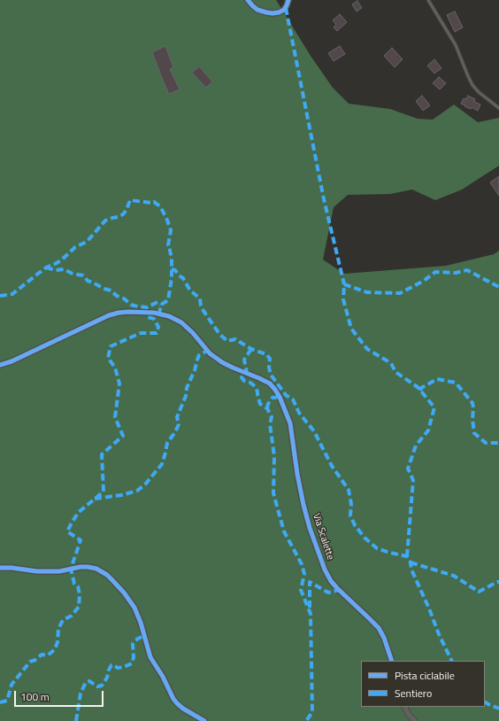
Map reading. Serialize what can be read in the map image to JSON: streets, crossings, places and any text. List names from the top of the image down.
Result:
{
  "streets": {
    "street": ["Via Scalette"]
  },
  "legend": ["Pista ciclabile", "Sentiero"],
  "scale_bar": "100 m"
}
